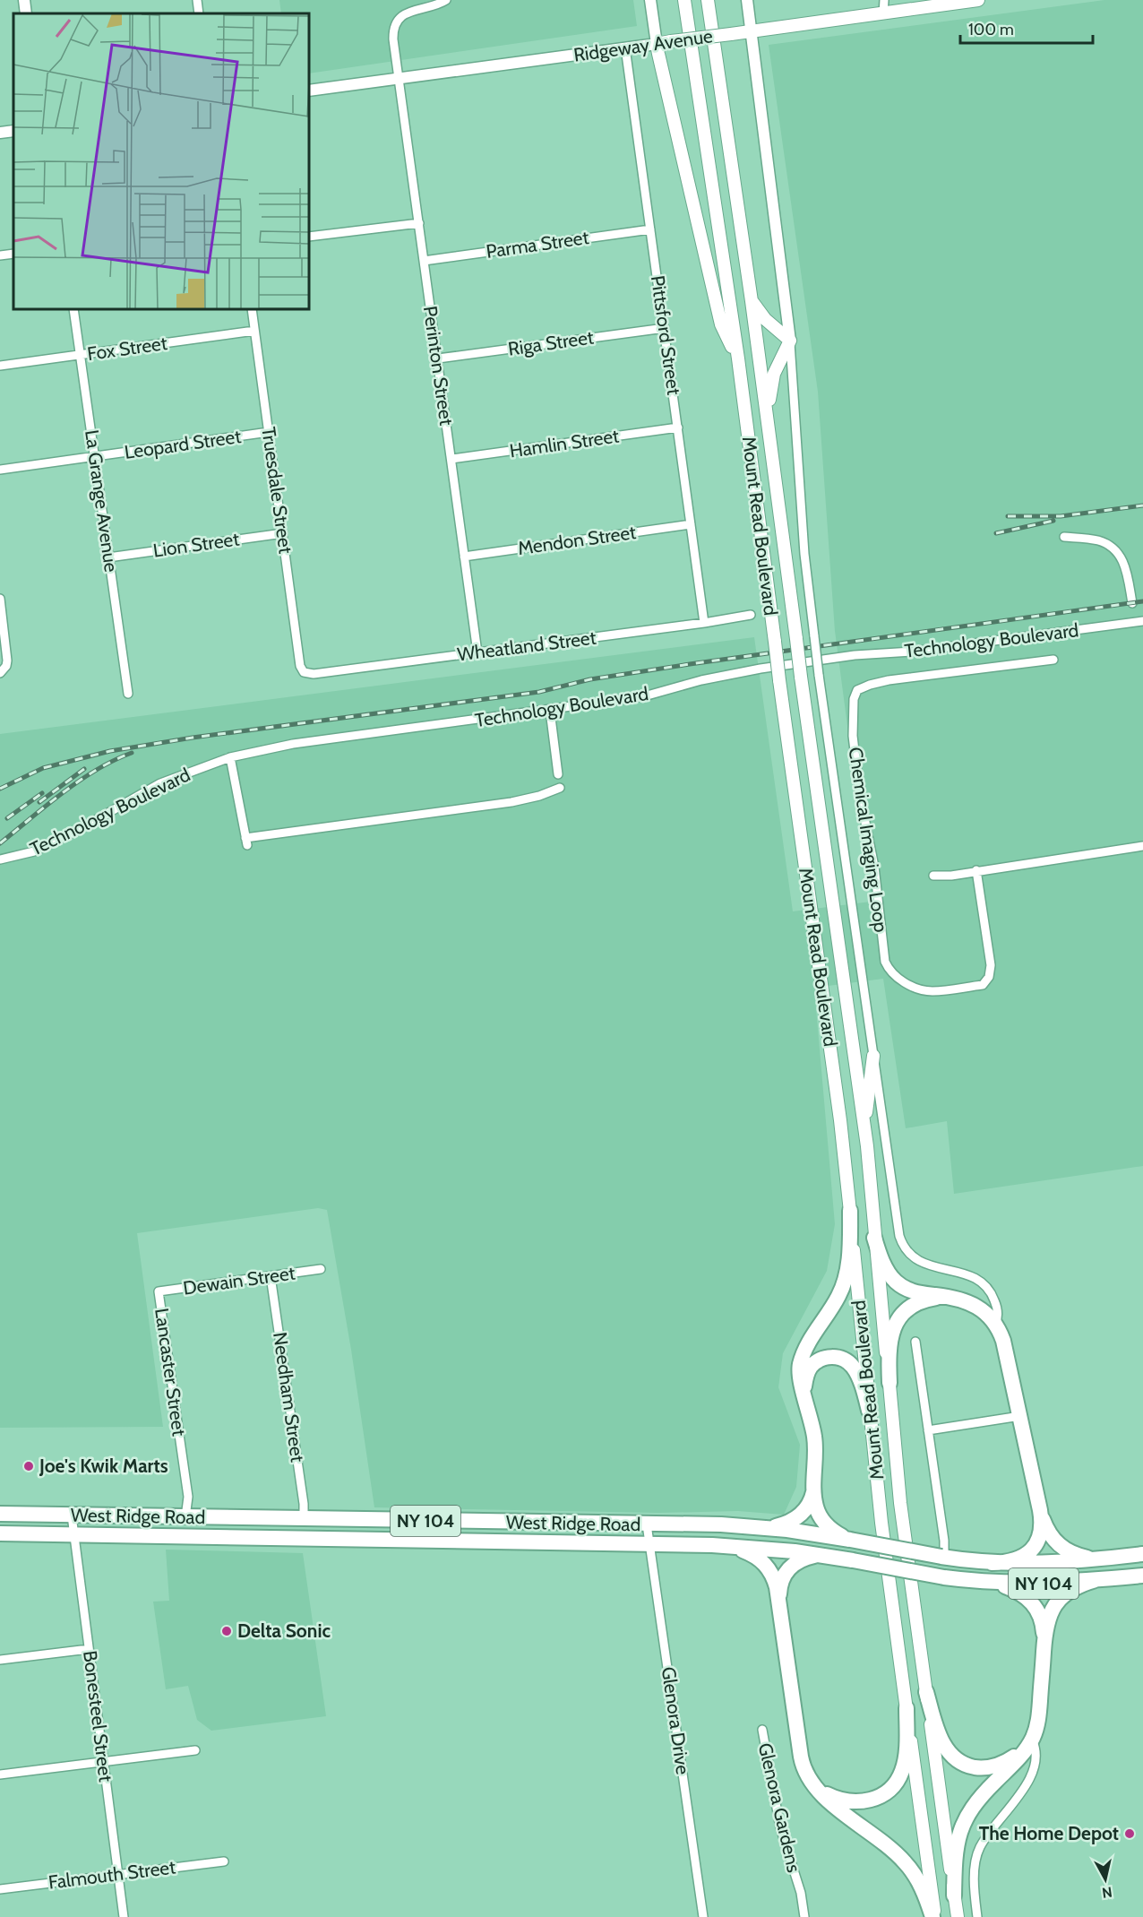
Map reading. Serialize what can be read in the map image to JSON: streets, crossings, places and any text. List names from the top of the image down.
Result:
{
  "streets": {
    "highway": ["West Ridge Road", "NY 104"],
    "main road": ["Ridgeway Avenue", "Mount Read Boulevard"],
    "street": [
      "Parma Street",
      "Pittsford Street",
      "Riga Street",
      "Fox Street",
      "Perinton Street",
      "Hamlin Street",
      "Leopard Street",
      "Truesdale Street",
      "La Grange Avenue",
      "Mendon Street",
      "Lion Street",
      "Technology Boulevard",
      "Wheatland Street",
      "Chemical Imaging Loop",
      "Dewain Street",
      "Lancaster Street",
      "Needham Street",
      "Bonesteel Street",
      "Glenora Drive",
      "Glenora Gardens",
      "Falmouth Street"
    ]
  },
  "crossings": [
    ["Ridgeway Avenue", "Pittsford Street"],
    ["Ridgeway Avenue", "Perinton Street"],
    ["Parma Street", "Pittsford Street"],
    ["Parma Street", "Perinton Street"],
    ["Pittsford Street", "Riga Street"],
    ["Pittsford Street", "Hamlin Street"],
    ["Pittsford Street", "Mendon Street"],
    ["Pittsford Street", "Wheatland Street"],
    ["Riga Street", "Perinton Street"],
    ["Fox Street", "Truesdale Street"],
    ["Fox Street", "La Grange Avenue"],
    ["Perinton Street", "Hamlin Street"],
    ["Perinton Street", "Mendon Street"],
    ["Perinton Street", "Wheatland Street"],
    ["Leopard Street", "Truesdale Street"],
    ["Leopard Street", "La Grange Avenue"],
    ["Truesdale Street", "Lion Street"],
    ["Truesdale Street", "Wheatland Street"],
    ["La Grange Avenue", "Lion Street"],
    ["Dewain Street", "Lancaster Street"],
    ["Dewain Street", "Needham Street"],
    ["Lancaster Street", "West Ridge Road"],
    ["Needham Street", "West Ridge Road"],
    ["West Ridge Road", "Bonesteel Street"],
    ["West Ridge Road", "Glenora Drive"],
    ["Bonesteel Street", "Falmouth Street"]
  ],
  "places": ["Joe's Kwik Marts", "Delta Sonic", "The Home Depot"],
  "scale_bar": "100 m",
  "north": "bottom"
}
